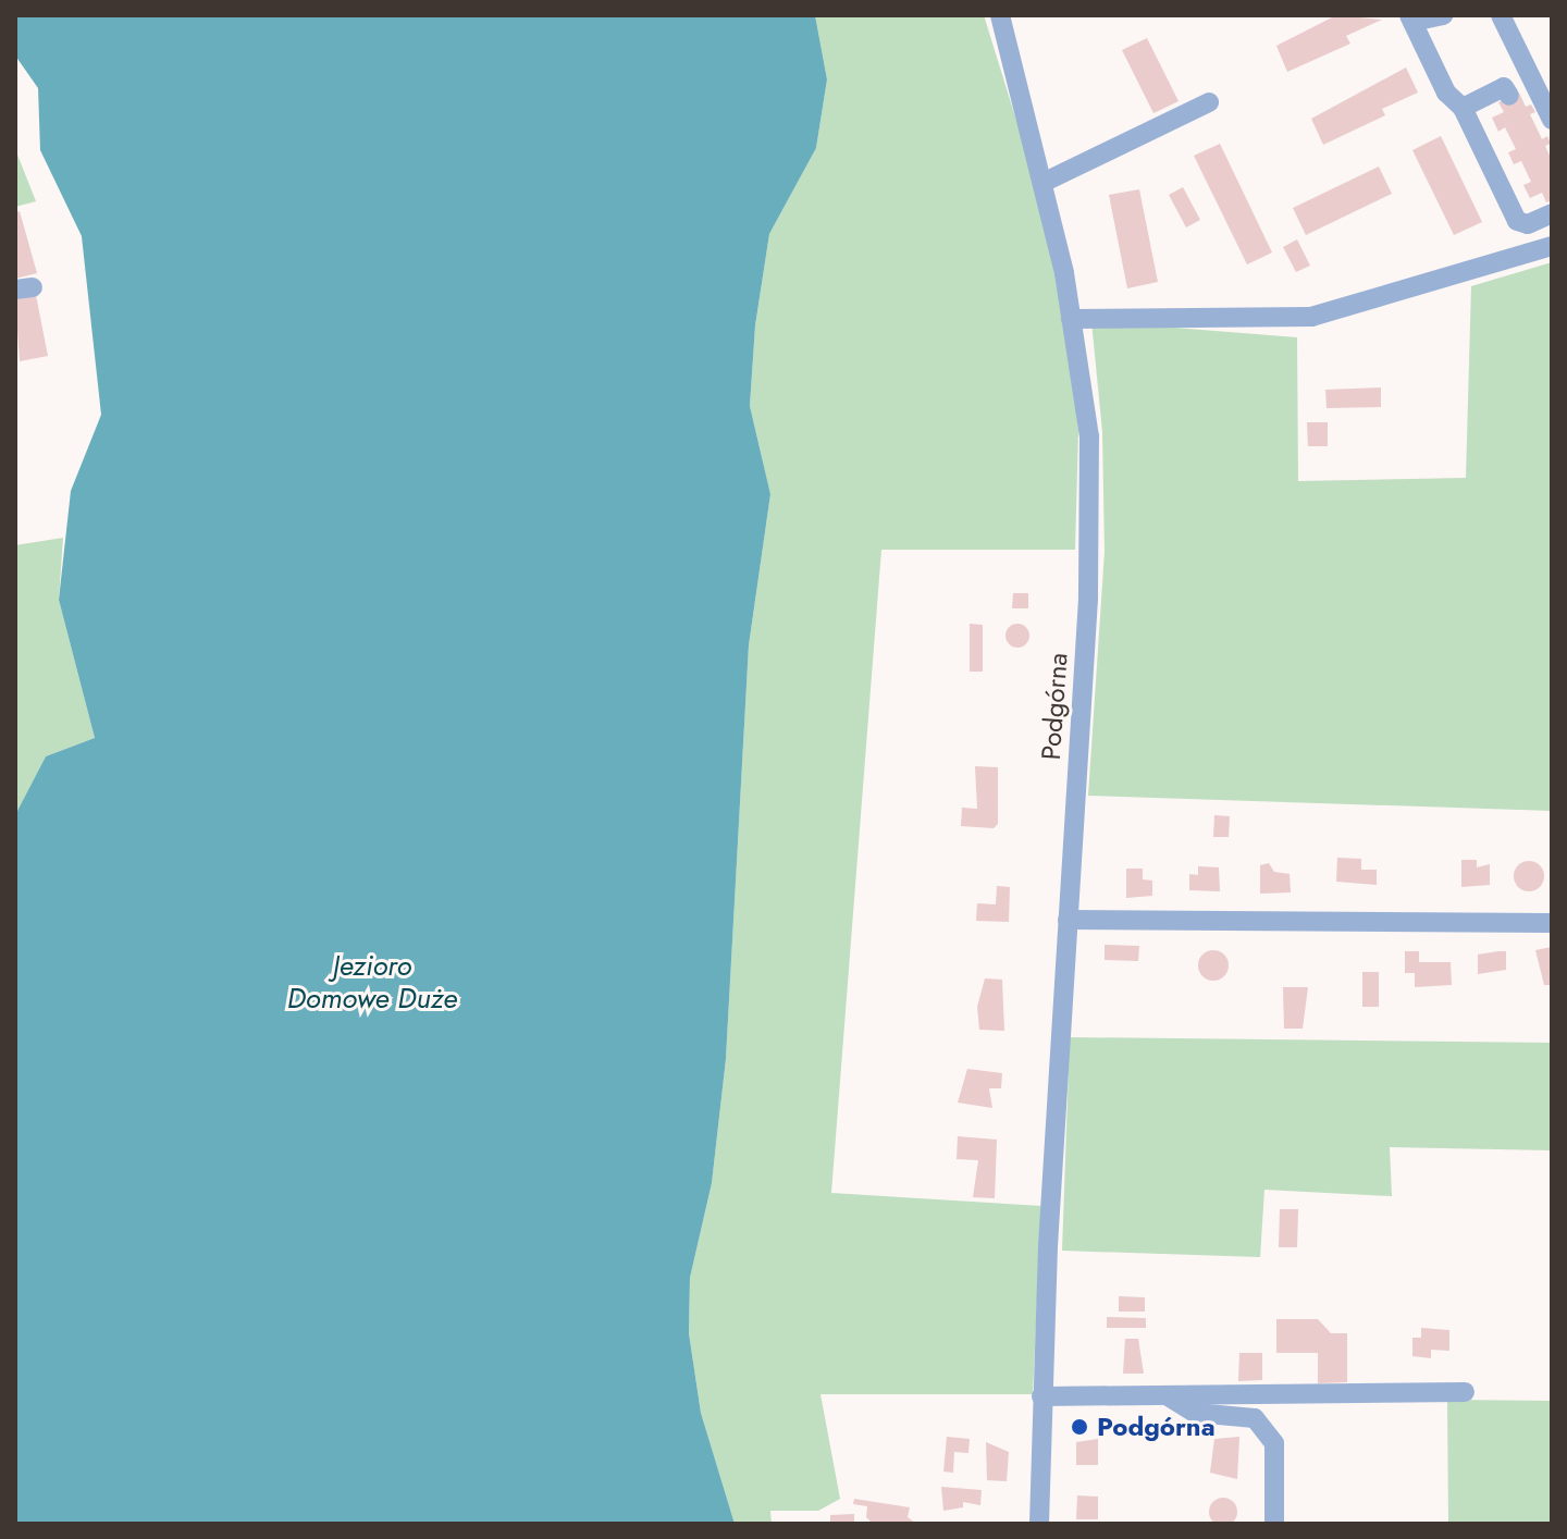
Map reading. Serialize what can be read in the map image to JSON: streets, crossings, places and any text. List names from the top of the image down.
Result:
{
  "streets": {
    "street": ["Podgórna"]
  },
  "water": ["Jezioro Domowe Duże"],
  "places": ["Podgórna"]
}
